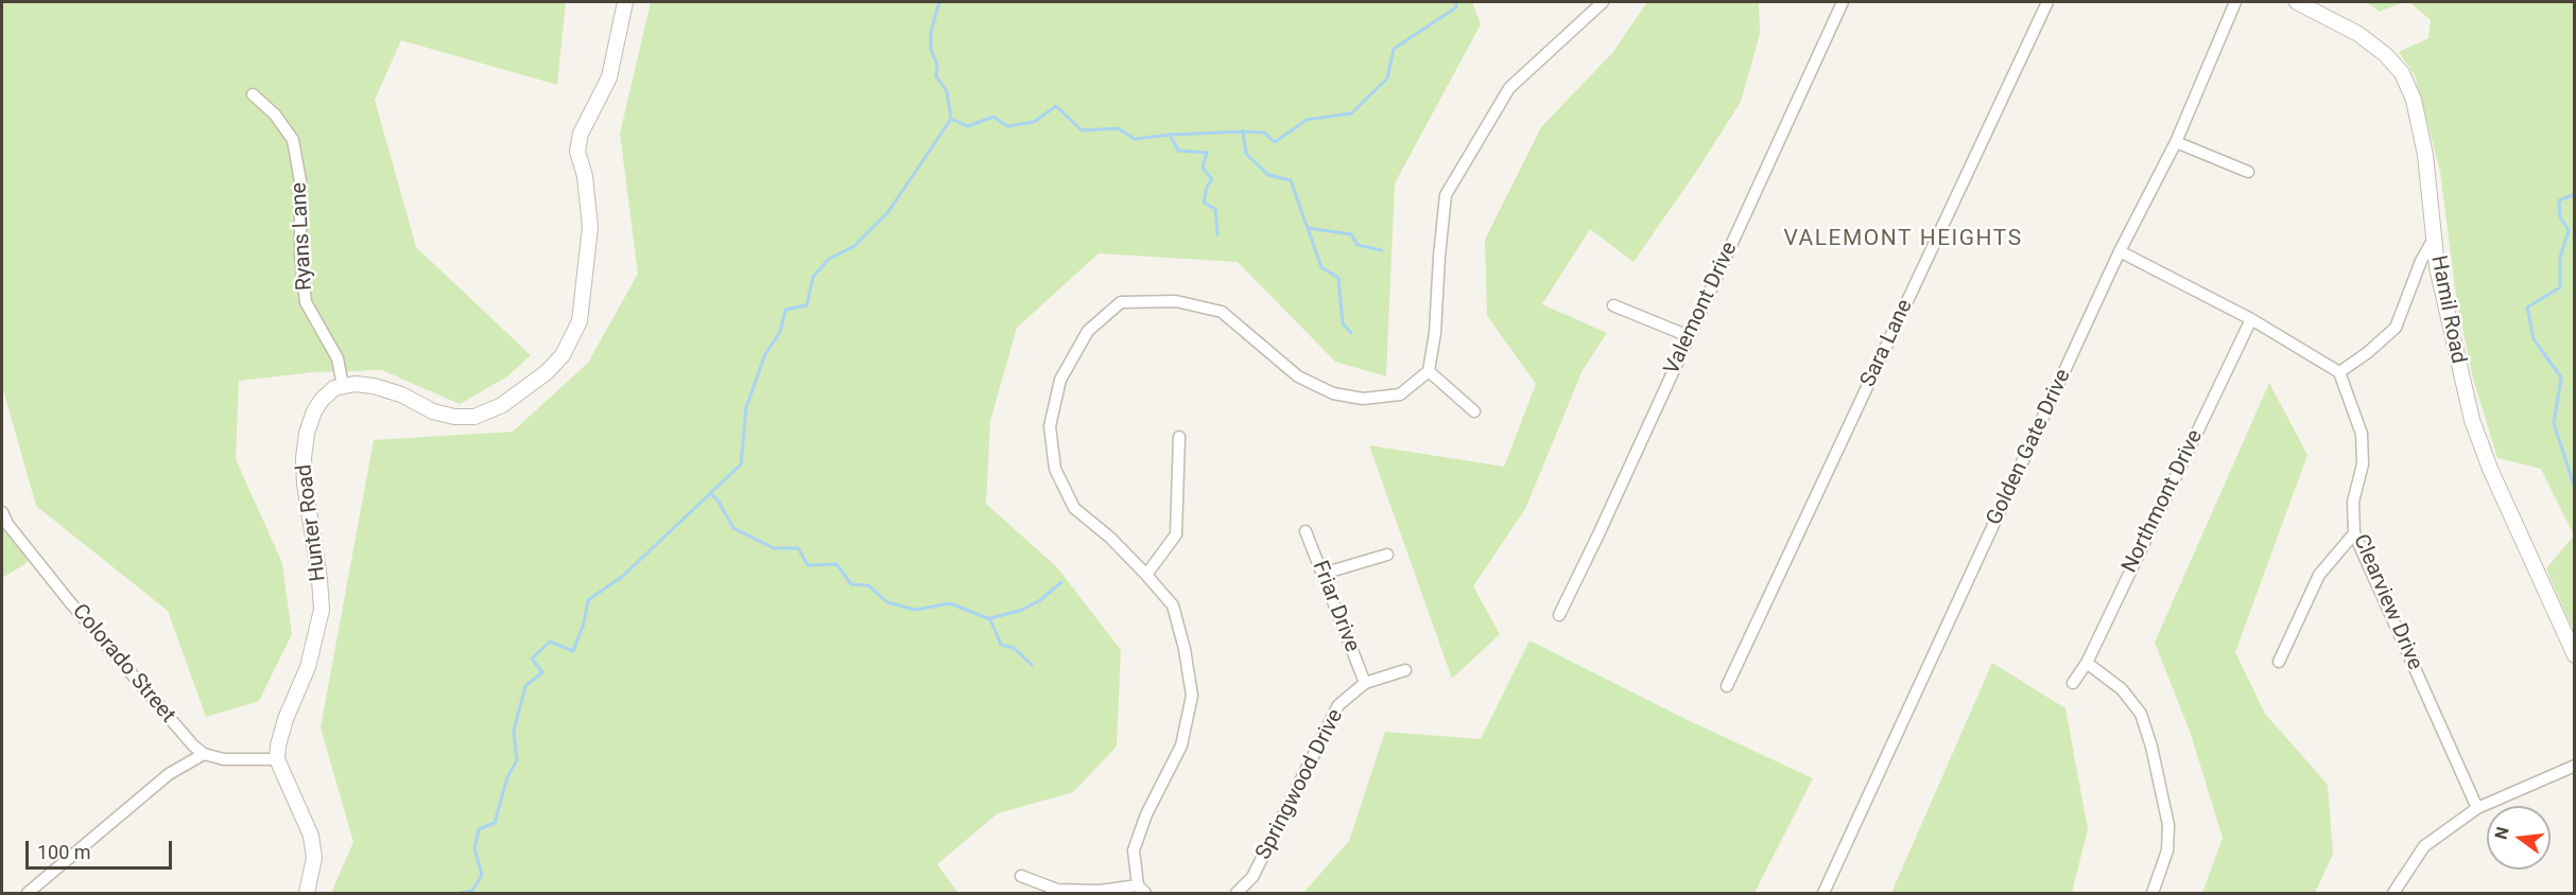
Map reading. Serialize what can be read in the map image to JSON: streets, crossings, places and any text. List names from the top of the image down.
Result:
{
  "streets": {
    "street": [
      "Ryans Lane",
      "Valemont Drive",
      "Hamil Road",
      "Sara Lane",
      "Golden Gate Drive",
      "Northmont Drive",
      "Hunter Road",
      "Clearview Drive",
      "Friar Drive",
      "Colorado Street",
      "Springwood Drive"
    ]
  },
  "crossings": [
    ["Ryans Lane", "Hunter Road"],
    ["Friar Drive", "Springwood Drive"]
  ],
  "districts": ["VALEMONT HEIGHTS"],
  "scale_bar": "100 m",
  "north": "left"
}
